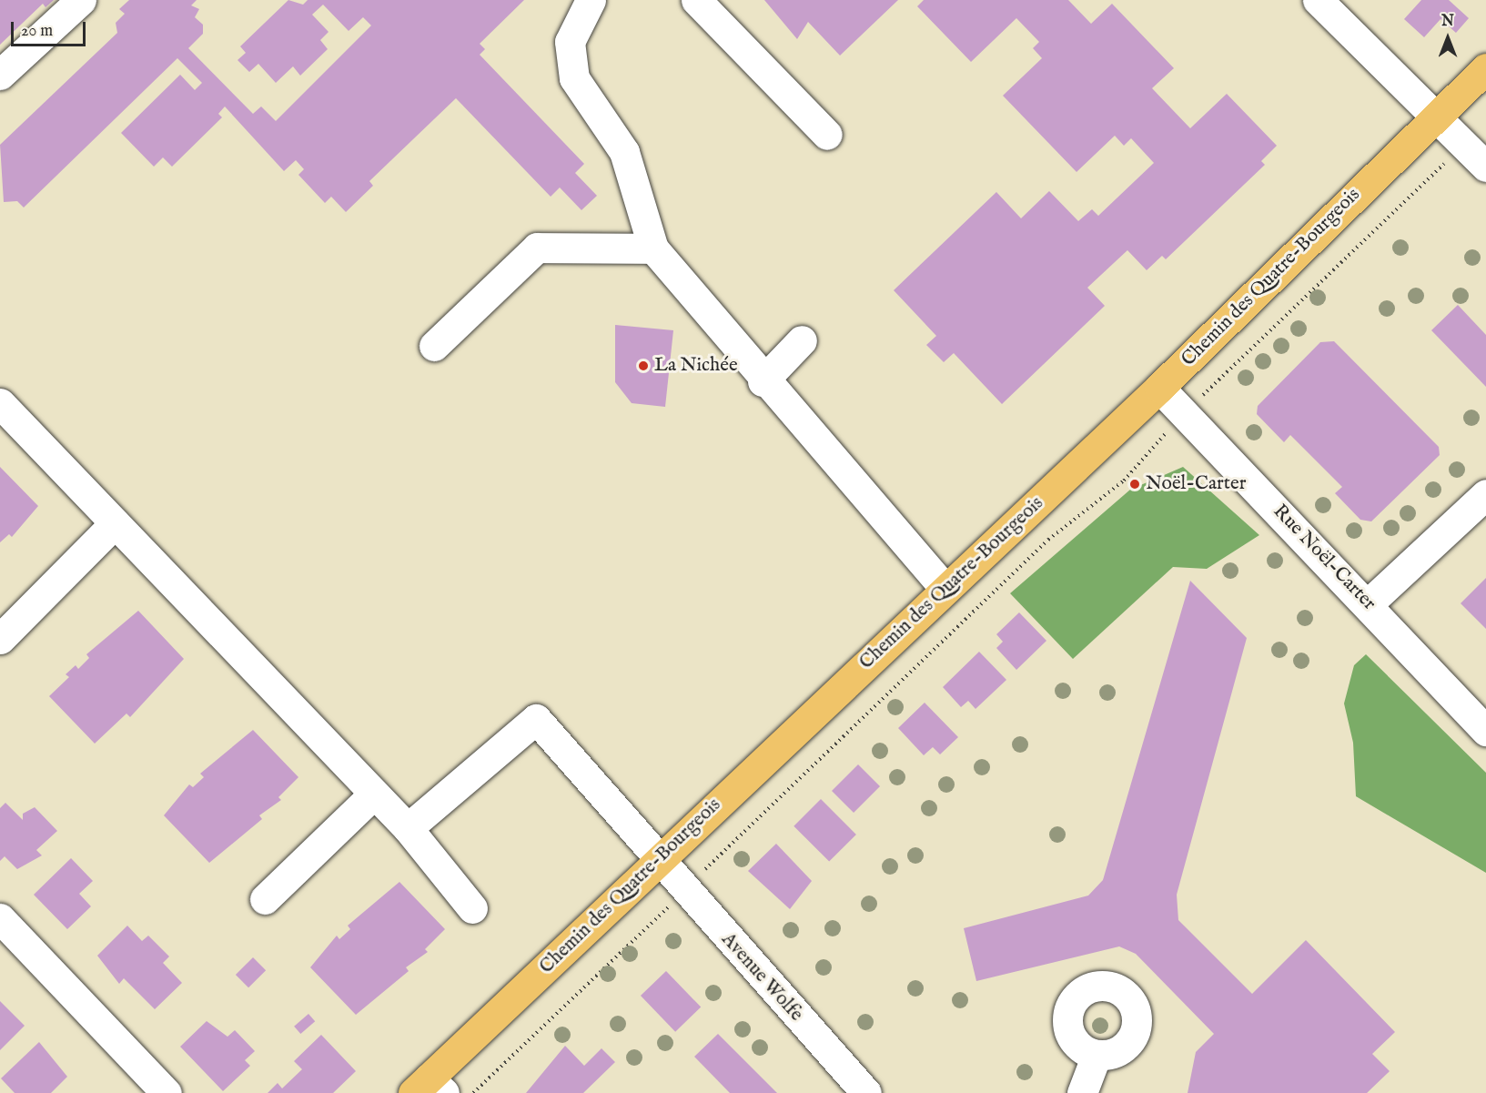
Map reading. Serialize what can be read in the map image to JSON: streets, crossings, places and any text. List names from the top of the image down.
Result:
{
  "streets": {
    "main road": ["Chemin des Quatre-Bourgeois"],
    "street": ["Rue Noël-Carter", "Avenue Wolfe"]
  },
  "crossings": [
    ["Chemin des Quatre-Bourgeois", "Rue Noël-Carter"],
    ["Chemin des Quatre-Bourgeois", "Avenue Wolfe"]
  ],
  "places": ["La Nichée", "Noël-Carter"],
  "scale_bar": "20 m",
  "north": "top"
}
